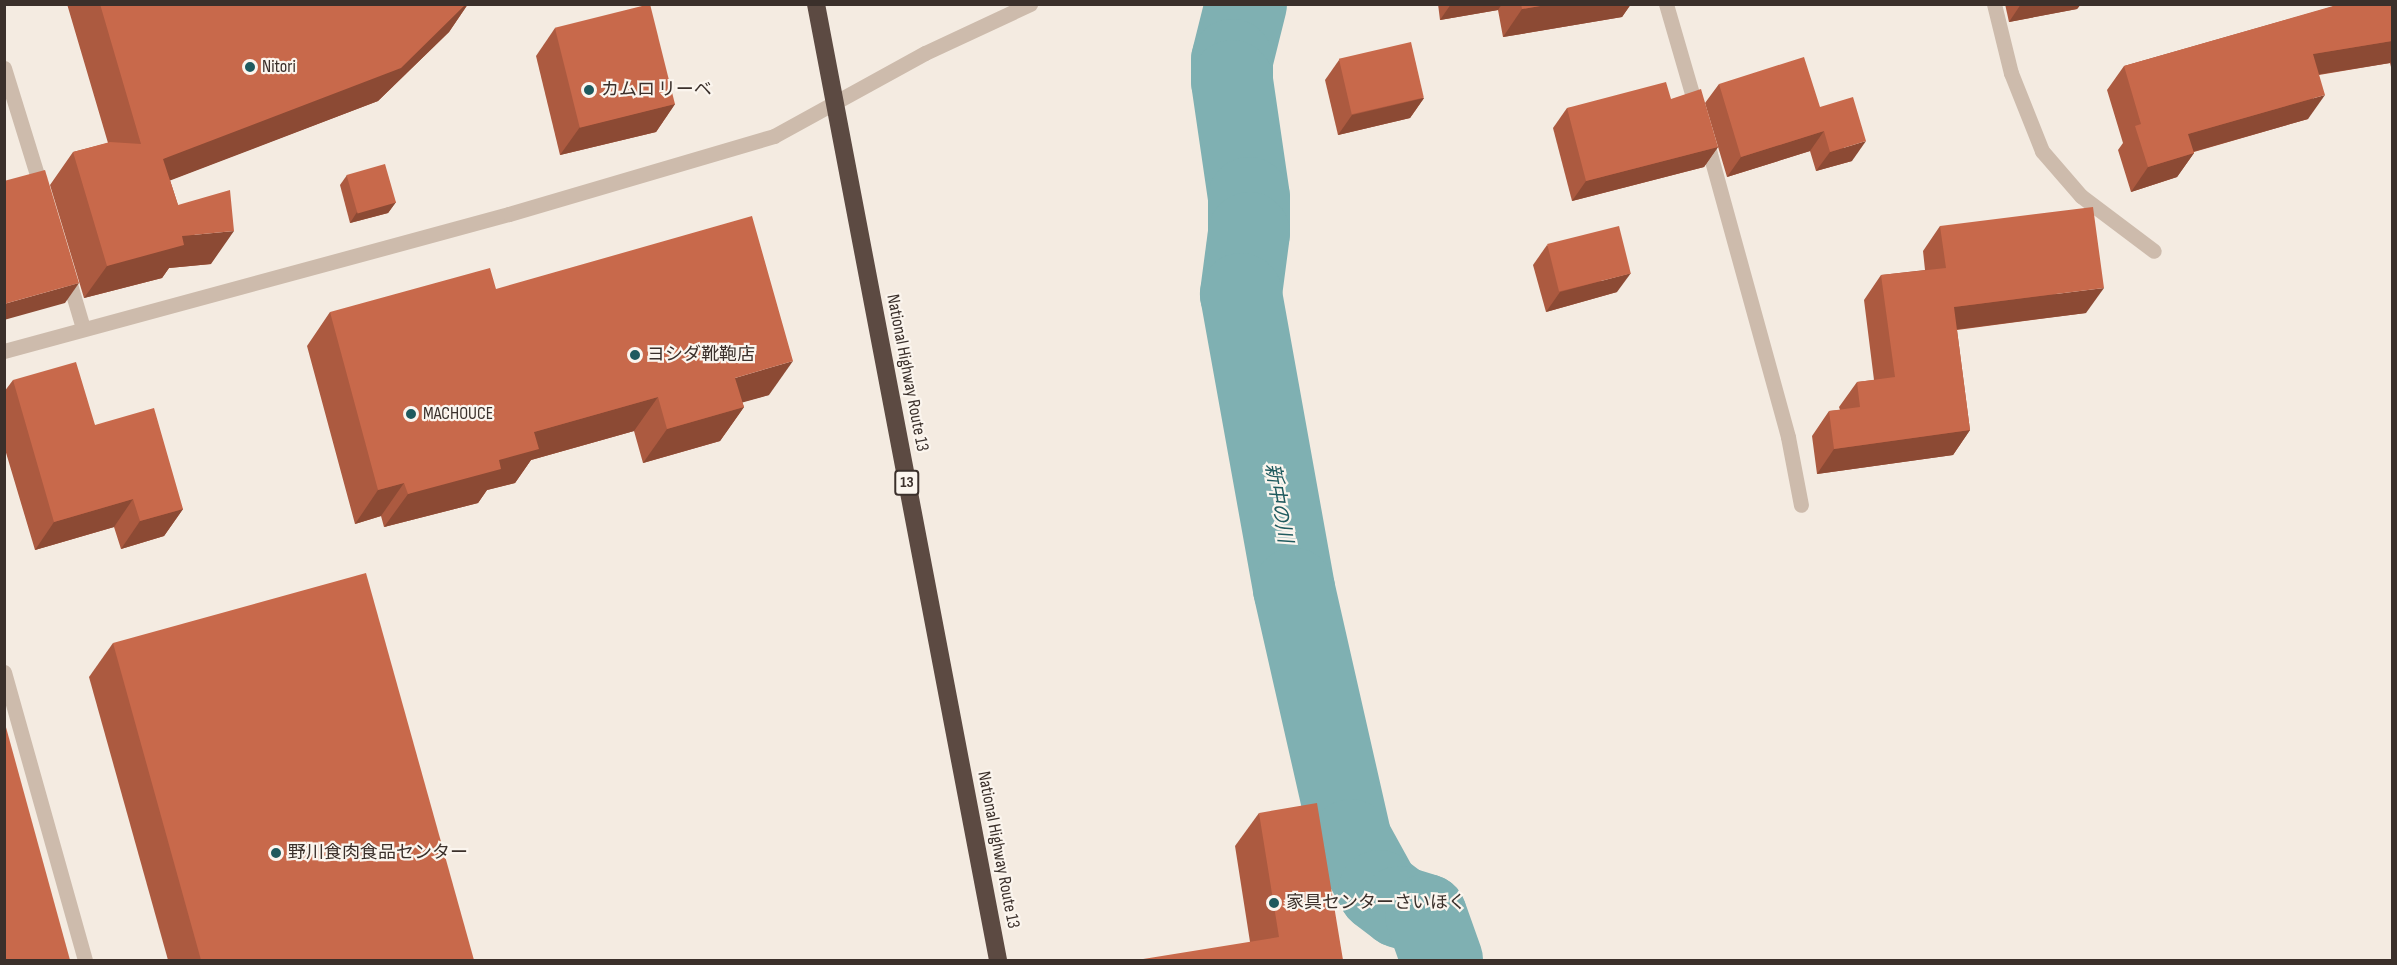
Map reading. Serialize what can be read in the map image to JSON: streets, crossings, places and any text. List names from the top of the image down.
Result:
{
  "streets": {
    "highway": ["National Highway Route 13", "13"]
  },
  "water": ["新中の川"],
  "places": [
    "Nitori",
    "カムロ リーベ",
    "ヨシダ靴鞄店",
    "MACHOUCE",
    "野川食肉食品センター",
    "家具センターさいほく"
  ]
}
